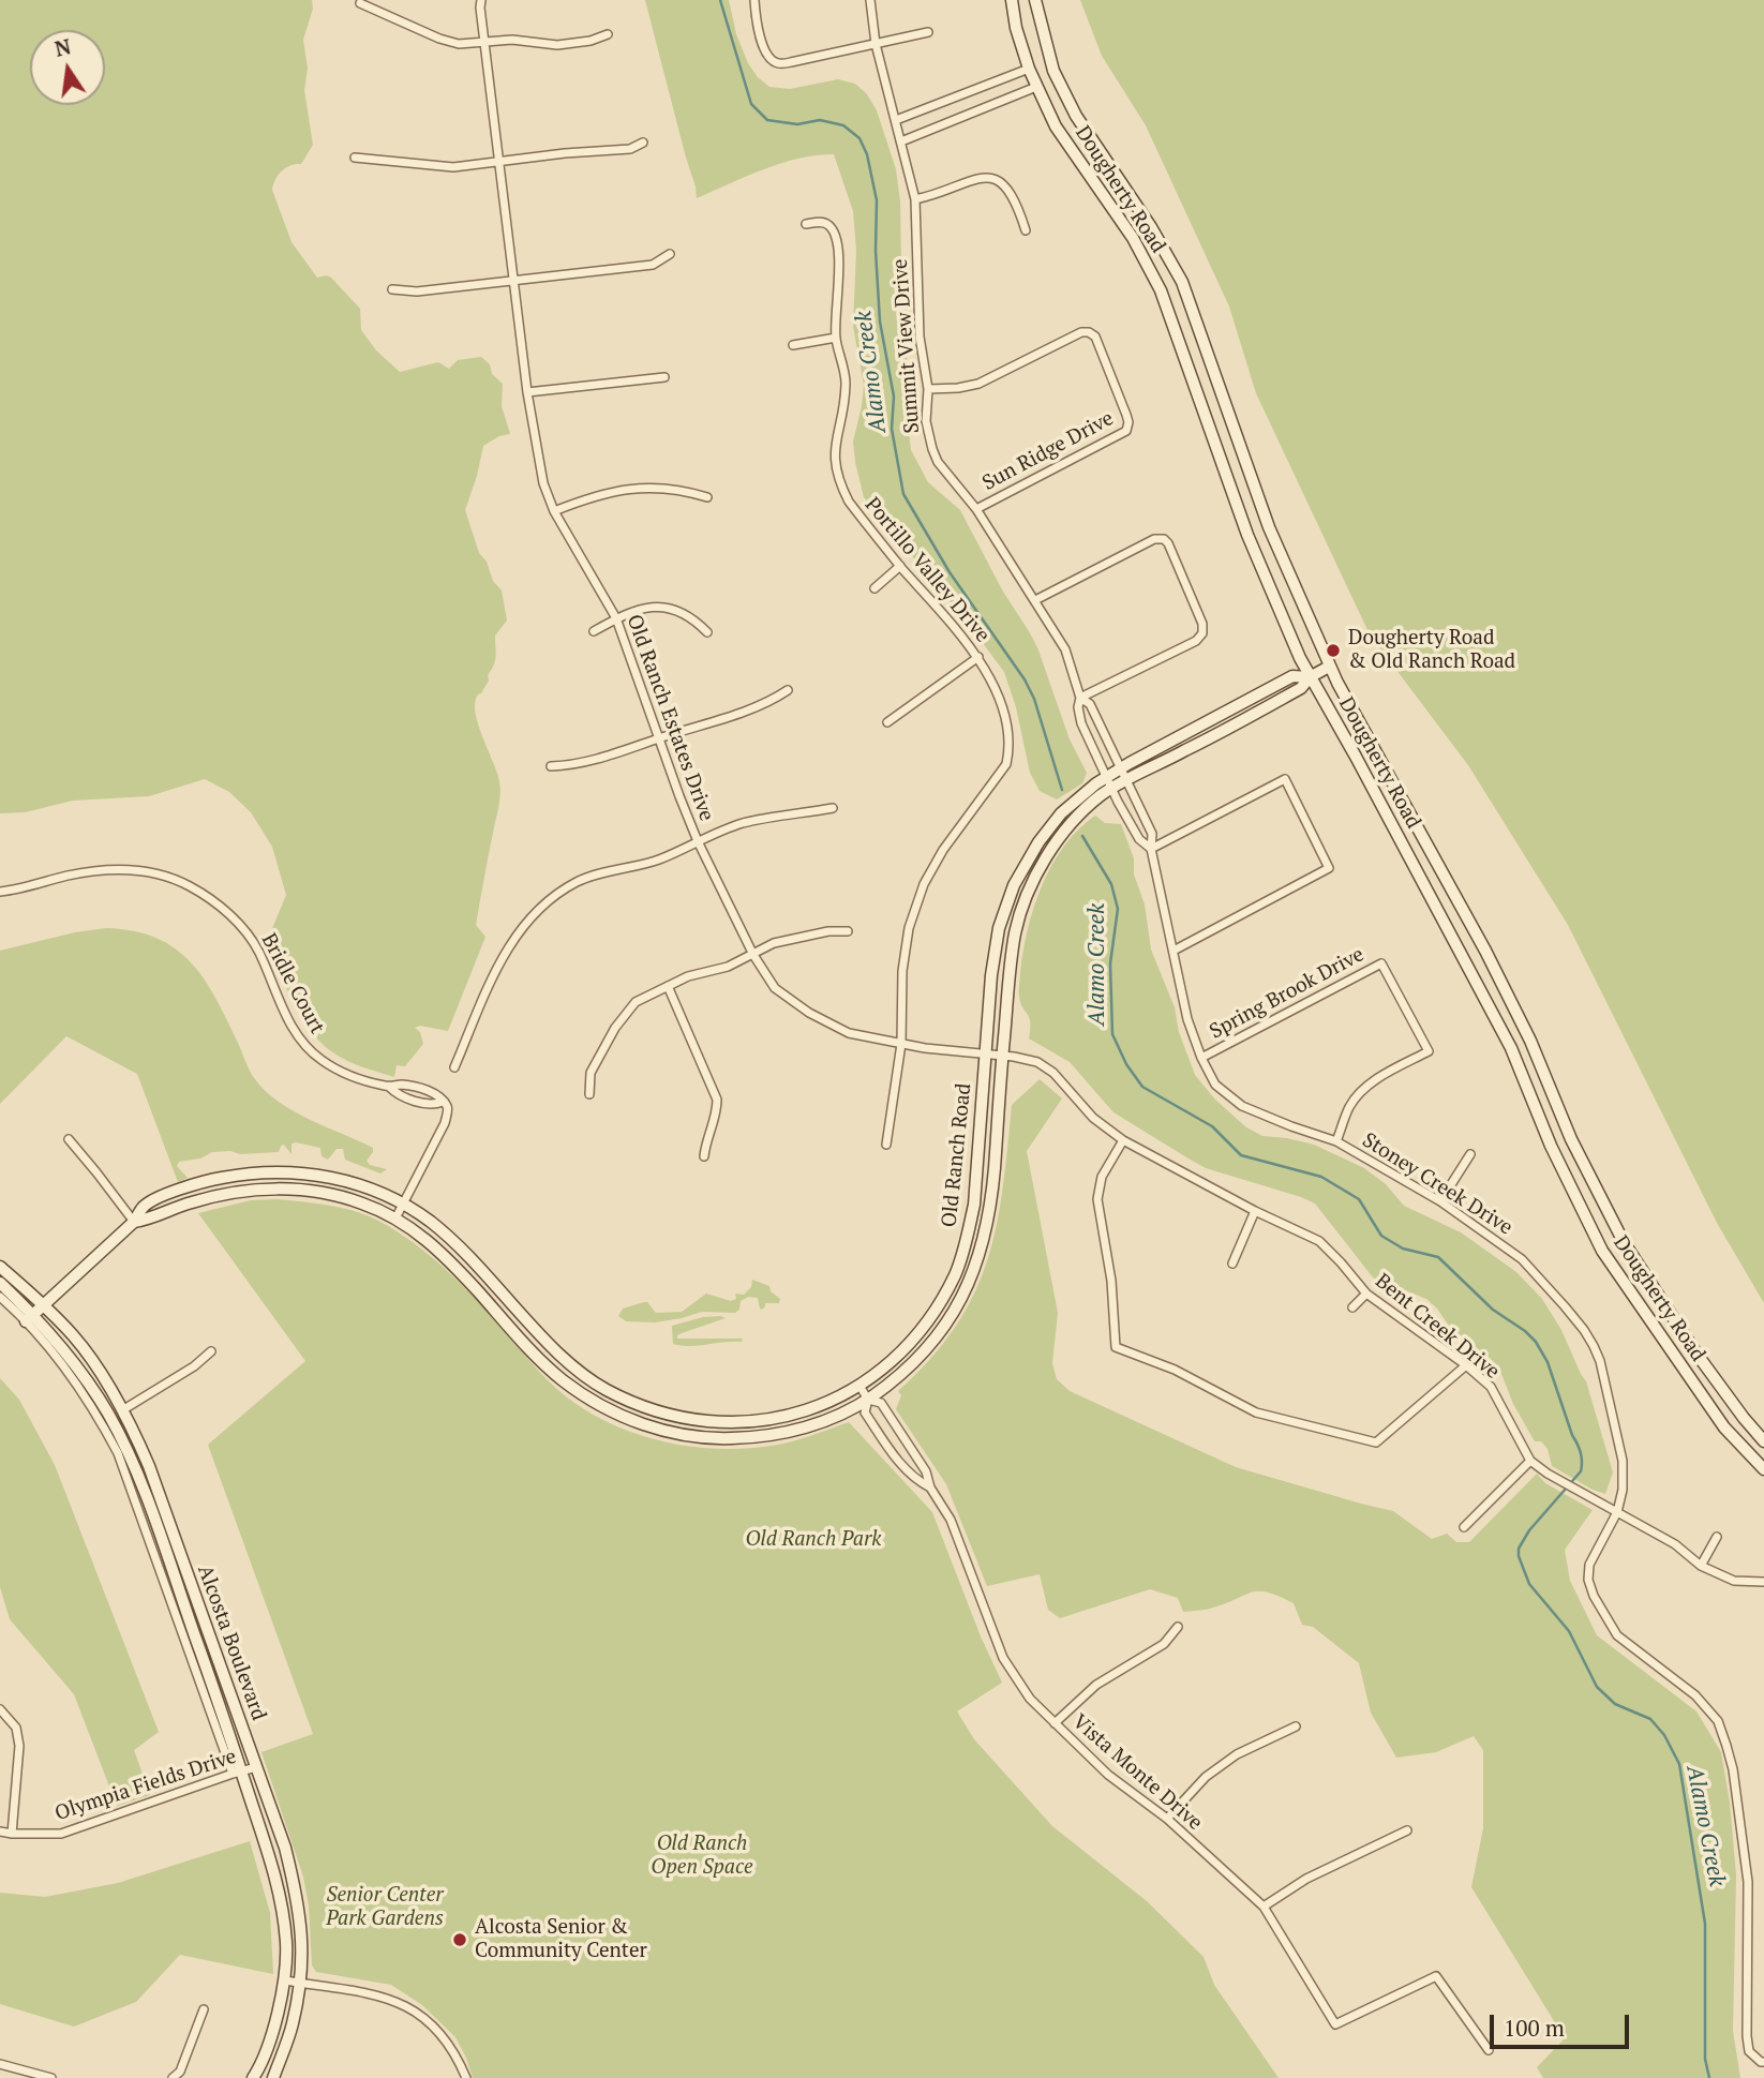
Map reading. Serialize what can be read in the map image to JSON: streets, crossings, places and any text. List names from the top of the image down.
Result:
{
  "streets": {
    "main road": ["Dougherty Road", "Old Ranch Road", "Alcosta Boulevard"],
    "street": [
      "Summit View Drive",
      "Sun Ridge Drive",
      "Portillo Valley Drive",
      "Old Ranch Estates Drive",
      "Bridle Court",
      "Spring Brook Drive",
      "Stoney Creek Drive",
      "Bent Creek Drive",
      "Vista Monte Drive",
      "Olympia Fields Drive"
    ]
  },
  "crossings": [
    ["Dougherty Road", "Old Ranch Road"],
    ["Summit View Drive", "Sun Ridge Drive"],
    ["Summit View Drive", "Old Ranch Road"],
    ["Summit View Drive", "Stoney Creek Drive"],
    ["Portillo Valley Drive", "Old Ranch Estates Drive"],
    ["Old Ranch Estates Drive", "Old Ranch Road"],
    ["Old Ranch Estates Drive", "Bent Creek Drive"],
    ["Bridle Court", "Old Ranch Road"],
    ["Spring Brook Drive", "Stoney Creek Drive"],
    ["Old Ranch Road", "Stoney Creek Drive"],
    ["Old Ranch Road", "Bent Creek Drive"],
    ["Old Ranch Road", "Alcosta Boulevard"],
    ["Old Ranch Road", "Vista Monte Drive"],
    ["Stoney Creek Drive", "Bent Creek Drive"],
    ["Alcosta Boulevard", "Olympia Fields Drive"]
  ],
  "water": ["Alamo Creek"],
  "parks": ["Old Ranch Park", "Old Ranch Open Space", "Senior Center Park Gardens"],
  "places": ["Dougherty Road & Old Ranch Road", "Alcosta Senior & Community Center"],
  "scale_bar": "100 m",
  "north": "top"
}
